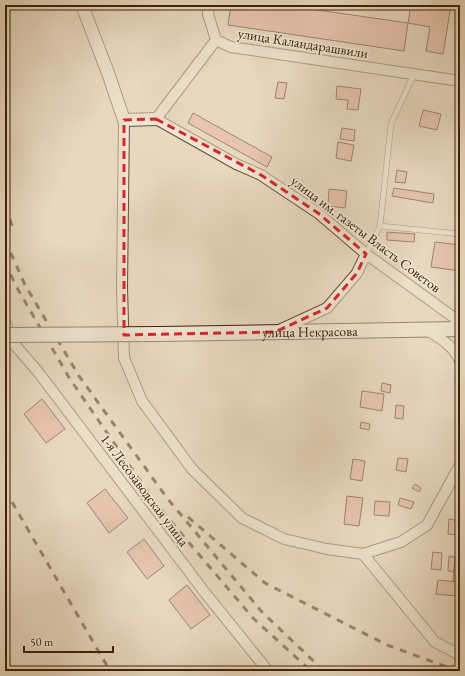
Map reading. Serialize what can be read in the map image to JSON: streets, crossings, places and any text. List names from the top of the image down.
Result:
{
  "streets": {
    "main road": ["улица Некрасова"],
    "street": ["улица Каландарашвили", "улица им. газеты Власть Советов", "1-я Лесозаводская улица"]
  },
  "crossings": [
    ["улица Каландарашвили", "улица им. газеты Власть Советов"]
  ],
  "scale_bar": "50 m"
}
